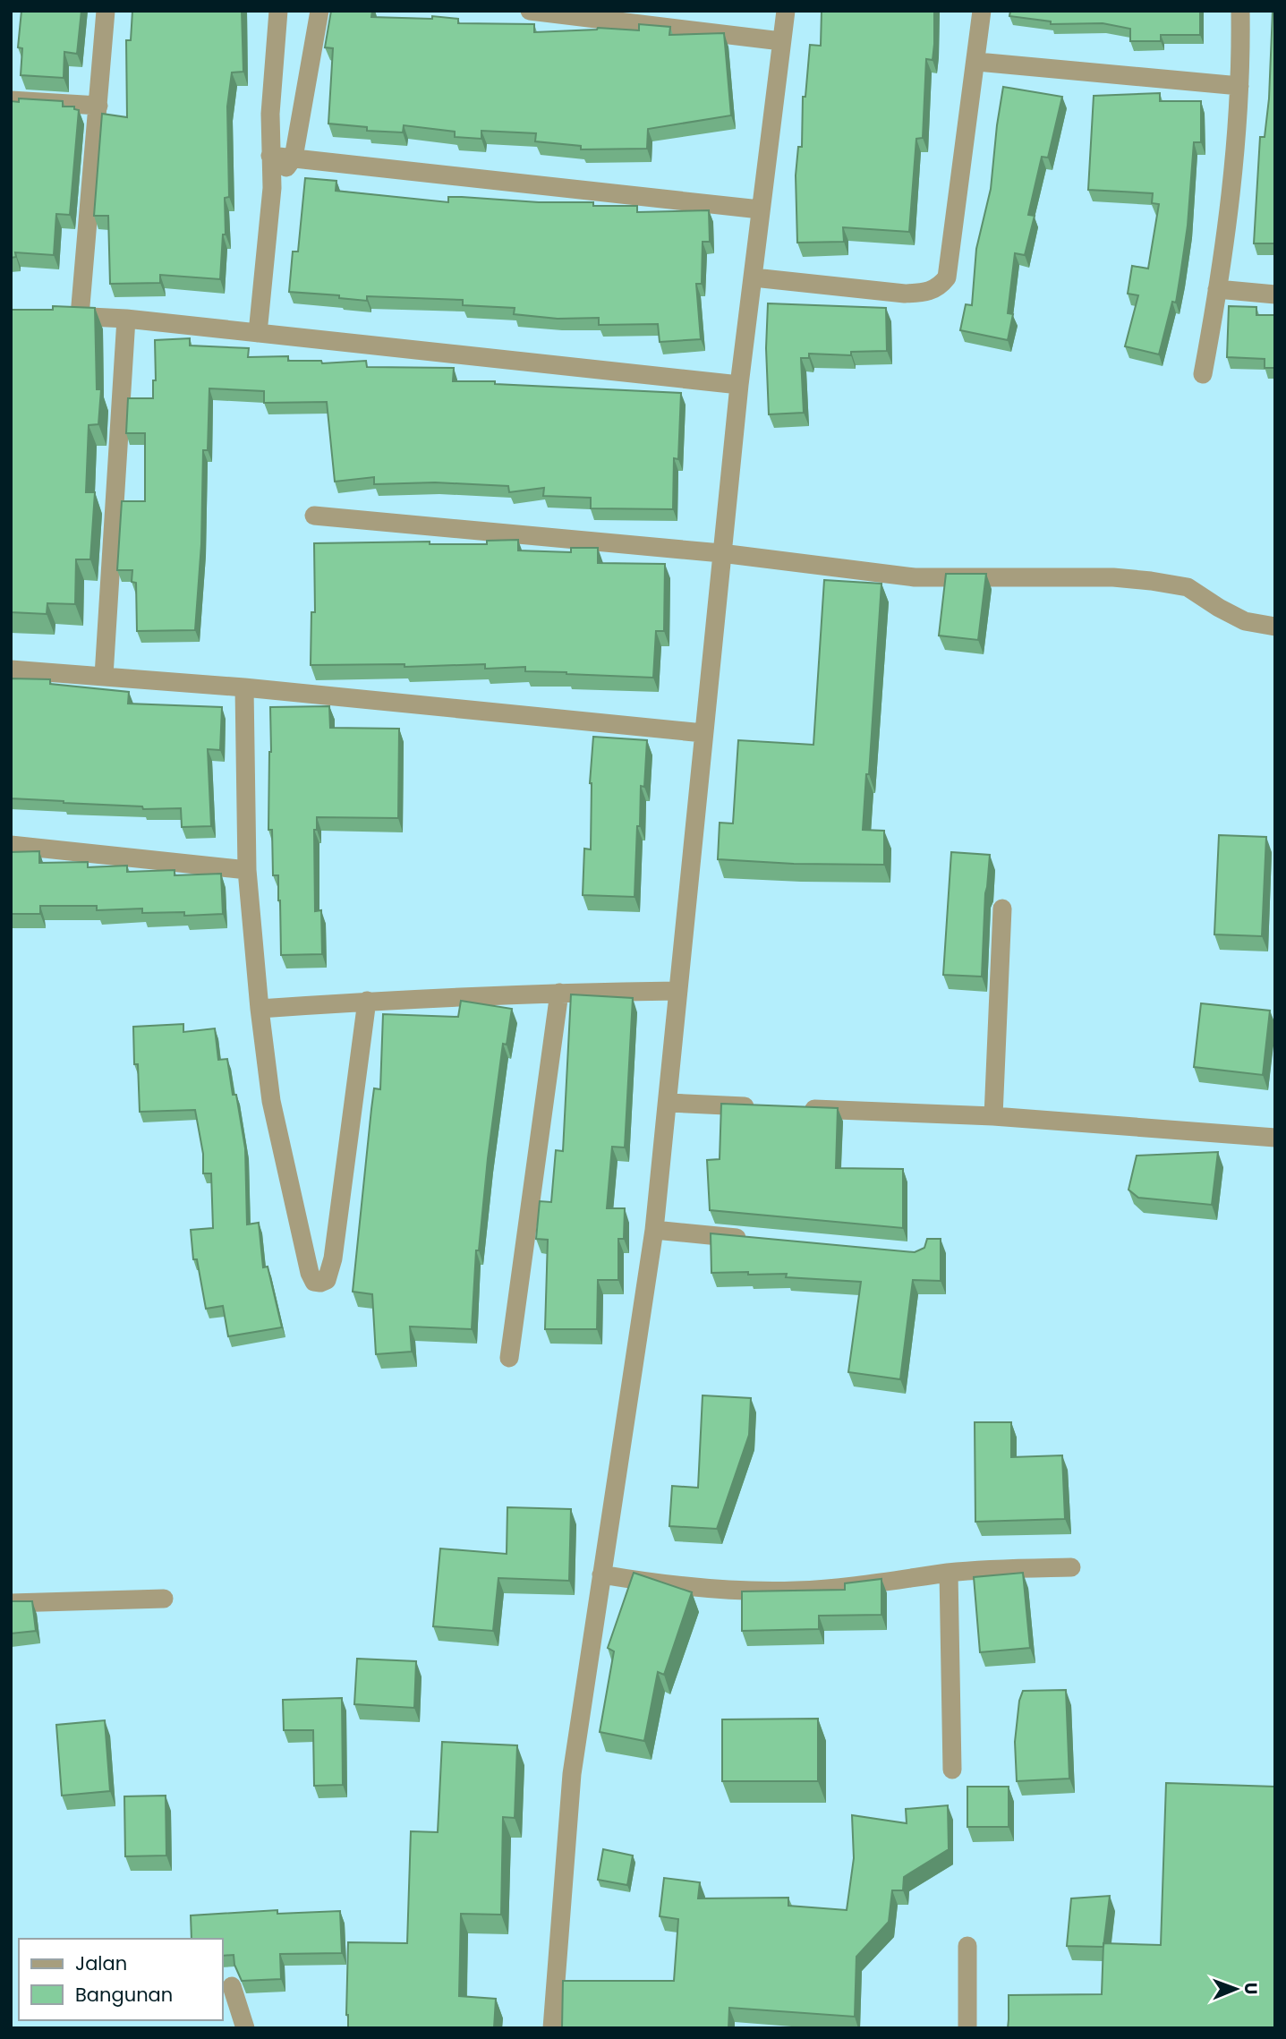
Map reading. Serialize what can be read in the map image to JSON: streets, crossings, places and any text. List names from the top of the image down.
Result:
{
  "legend": ["Jalan", "Bangunan"],
  "north": "right"
}
